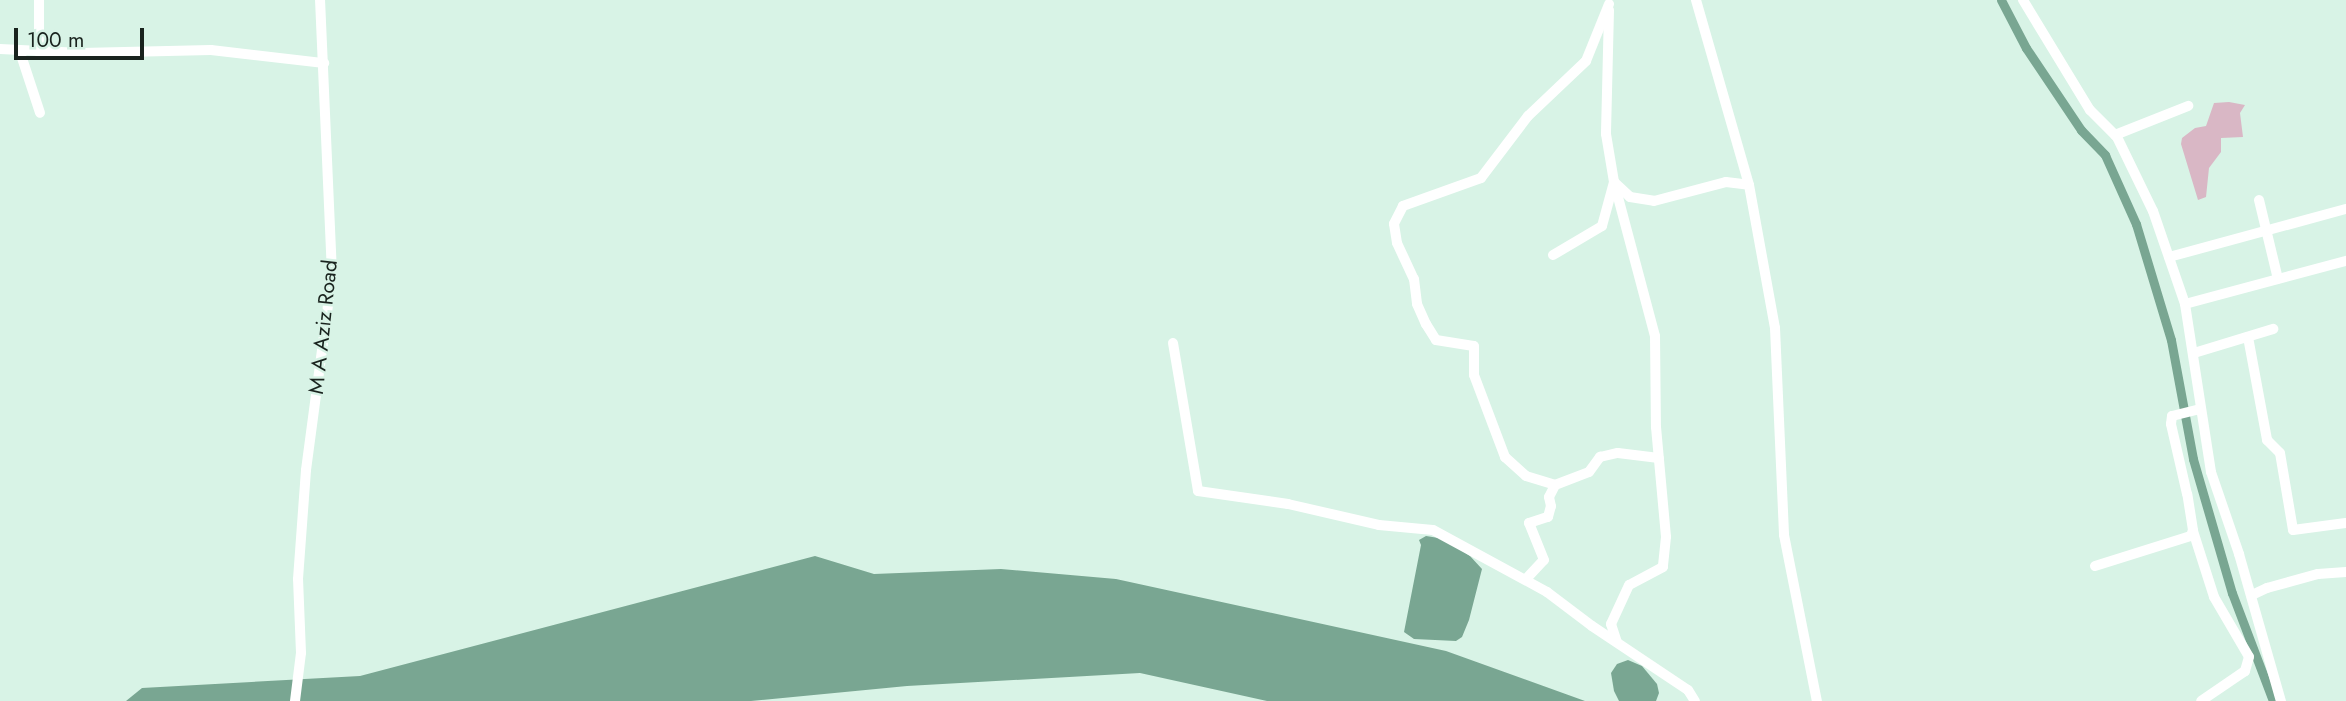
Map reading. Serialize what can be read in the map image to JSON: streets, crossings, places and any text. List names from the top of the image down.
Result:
{
  "streets": {
    "street": ["M A Aziz Road"]
  },
  "scale_bar": "100 m"
}
